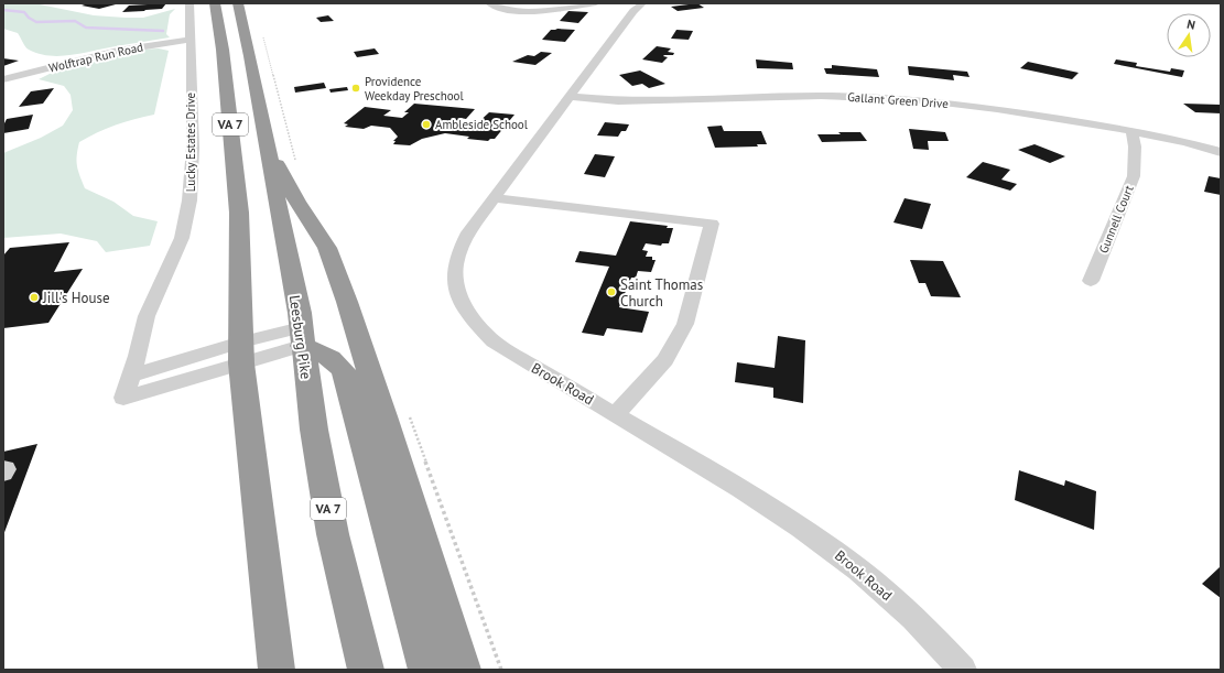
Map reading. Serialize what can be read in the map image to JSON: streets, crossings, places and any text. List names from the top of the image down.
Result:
{
  "streets": {
    "highway": ["VA 7", "Leesburg Pike"],
    "street": [
      "Wolftrap Run Road",
      "Gallant Green Drive",
      "Lucky Estates Drive",
      "Gunnell Court",
      "Brook Road"
    ]
  },
  "crossings": [
    ["Wolftrap Run Road", "Lucky Estates Drive"],
    ["Gallant Green Drive", "Gunnell Court"],
    ["Gallant Green Drive", "Brook Road"],
    ["VA 7", "Lucky Estates Drive"],
    ["Lucky Estates Drive", "Leesburg Pike"]
  ],
  "places": [
    "Providence Weekday Preschool",
    "Ambleside School",
    "Saint Thomas Church",
    "Jill's House"
  ],
  "north": "top"
}
